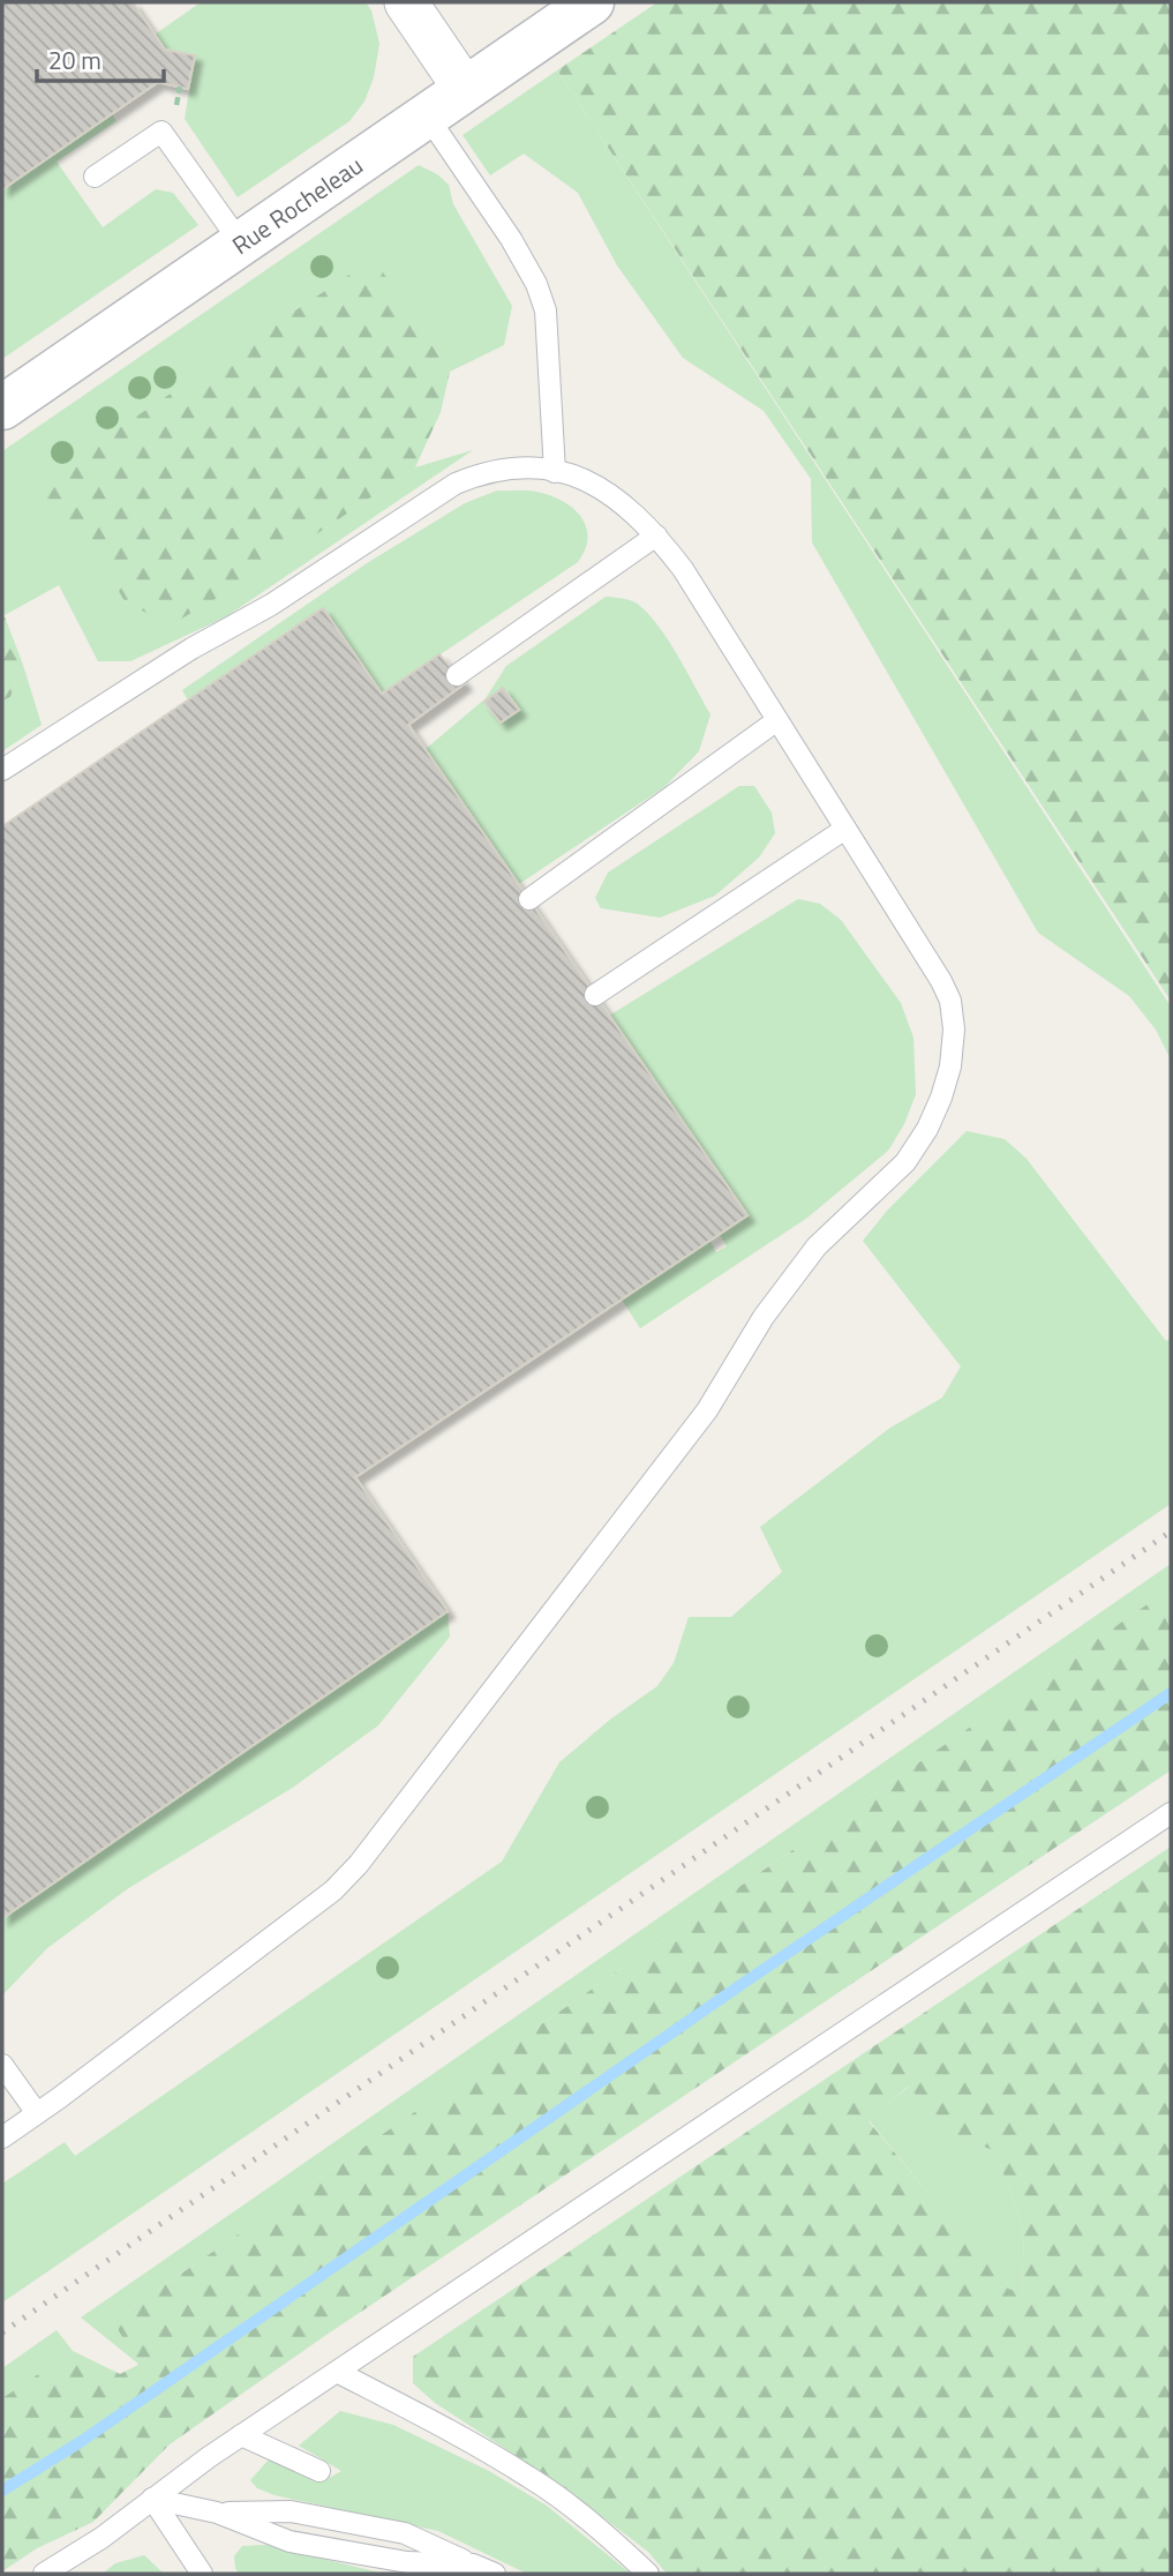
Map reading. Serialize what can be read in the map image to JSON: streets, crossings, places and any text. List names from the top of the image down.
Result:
{
  "streets": {
    "street": ["Rue Rocheleau"]
  },
  "scale_bar": "20 m"
}
